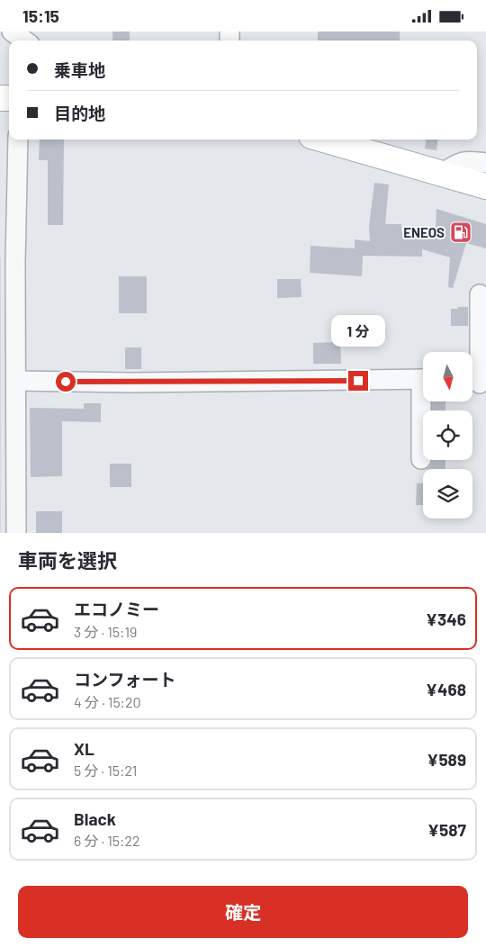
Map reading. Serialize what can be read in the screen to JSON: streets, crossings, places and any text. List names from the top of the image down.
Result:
{
  "places": {
    "fuel station": ["ENEOS"]
  },
  "north": "bottom",
  "page": {
    "status": "15:15",
    "banner": ["乗車地", "目的地"],
    "bubble": "1 分",
    "heading": "車両を選択",
    "list": [
      {
        "name": "エコノミー",
        "note": "3 分 · 15:19",
        "value": "¥346"
      },
      {
        "name": "コンフォート",
        "note": "4 分 · 15:20",
        "value": "¥468"
      },
      {
        "name": "XL",
        "note": "5 分 · 15:21",
        "value": "¥589"
      },
      {
        "name": "Black",
        "note": "6 分 · 15:22",
        "value": "¥587"
      }
    ],
    "buttons": "確定"
  }
}
